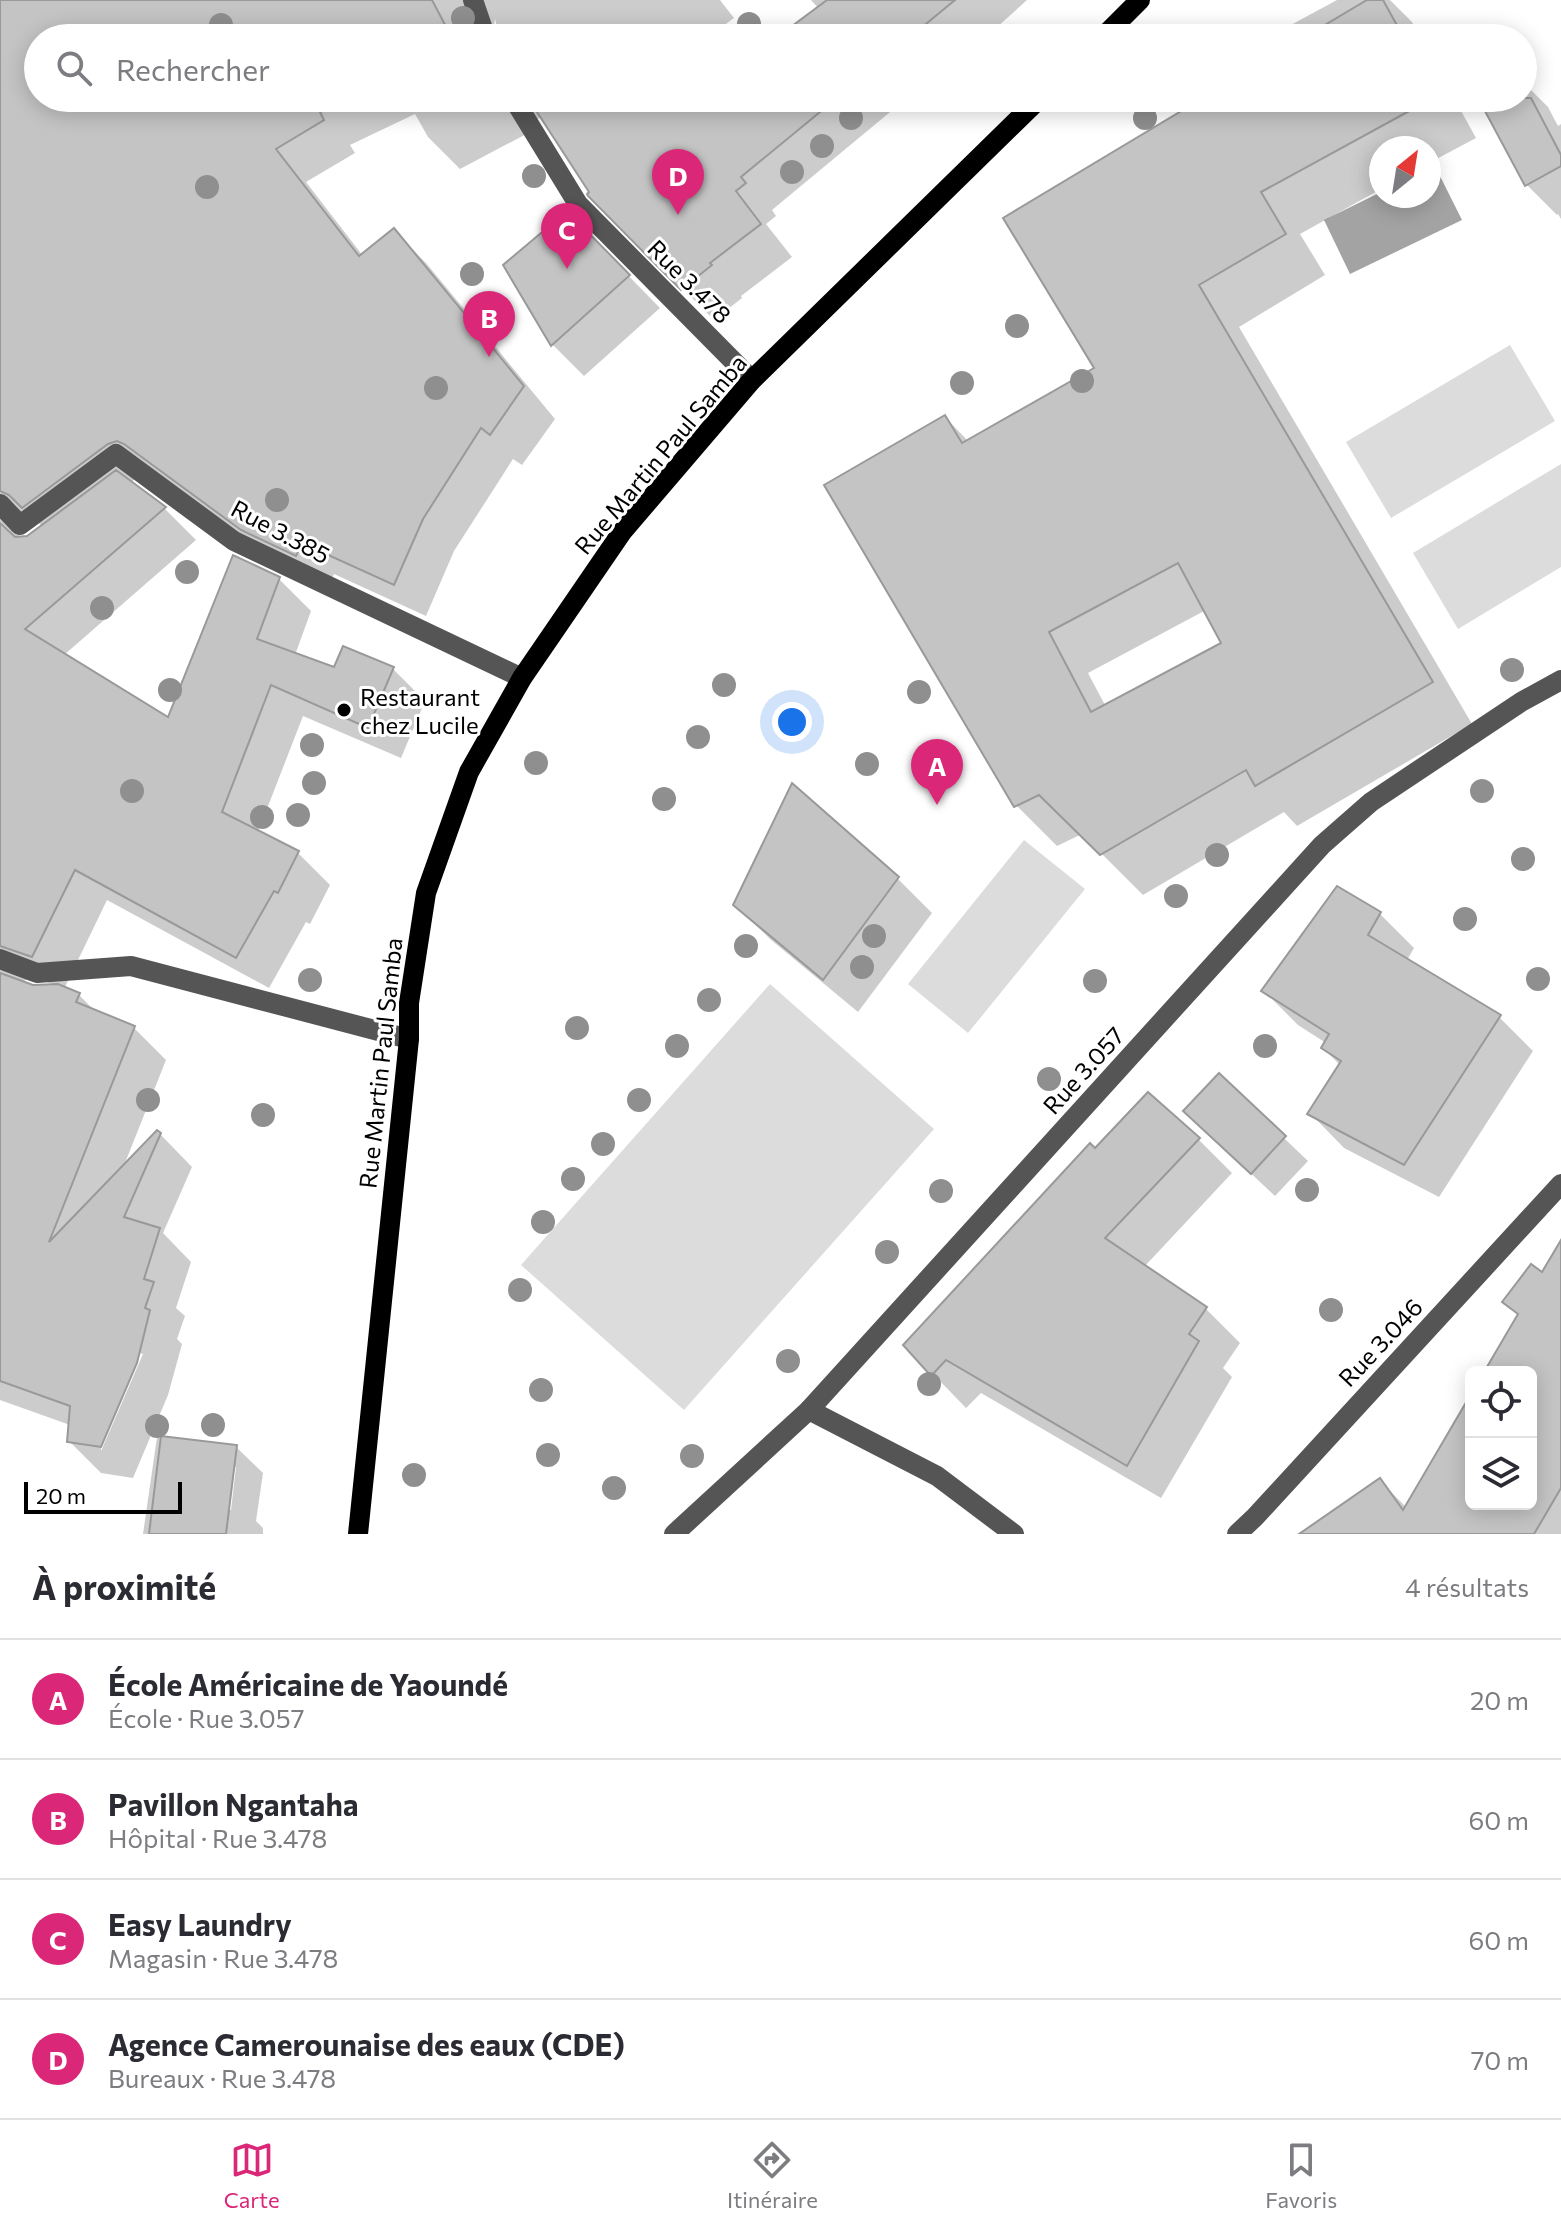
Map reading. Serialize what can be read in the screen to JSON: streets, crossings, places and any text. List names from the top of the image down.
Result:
{
  "streets": {
    "main road": ["Rue Martin Paul Samba"],
    "street": [
      "Rue 3.478",
      "Rue 3.385",
      "Rue 3.057",
      "Rue 3.046"
    ]
  },
  "crossings": [
    ["Rue 3.478", "Rue Martin Paul Samba"],
    ["Rue Martin Paul Samba", "Rue 3.385"]
  ],
  "places": ["Restaurant chez Lucile"],
  "scale_bar": "20 m",
  "north": "top right",
  "page": {
    "search": "Rechercher",
    "pins": [
      "D",
      "C",
      "B",
      "A"
    ],
    "scale": "20 m",
    "heading": ["À proximité", "4 résultats"],
    "list": [
      {
        "mark": "A",
        "name": "École Américaine de Yaoundé",
        "note": "École · Rue 3.057",
        "value": "20 m"
      },
      {
        "mark": "B",
        "name": "Pavillon Ngantaha",
        "note": "Hôpital · Rue 3.478",
        "value": "60 m"
      },
      {
        "mark": "C",
        "name": "Easy Laundry",
        "note": "Magasin · Rue 3.478",
        "value": "60 m"
      },
      {
        "mark": "D",
        "name": "Agence Camerounaise des eaux (CDE)",
        "note": "Bureaux · Rue 3.478",
        "value": "70 m"
      }
    ],
    "nav": ["Carte", "Itinéraire", "Favoris"]
  }
}
